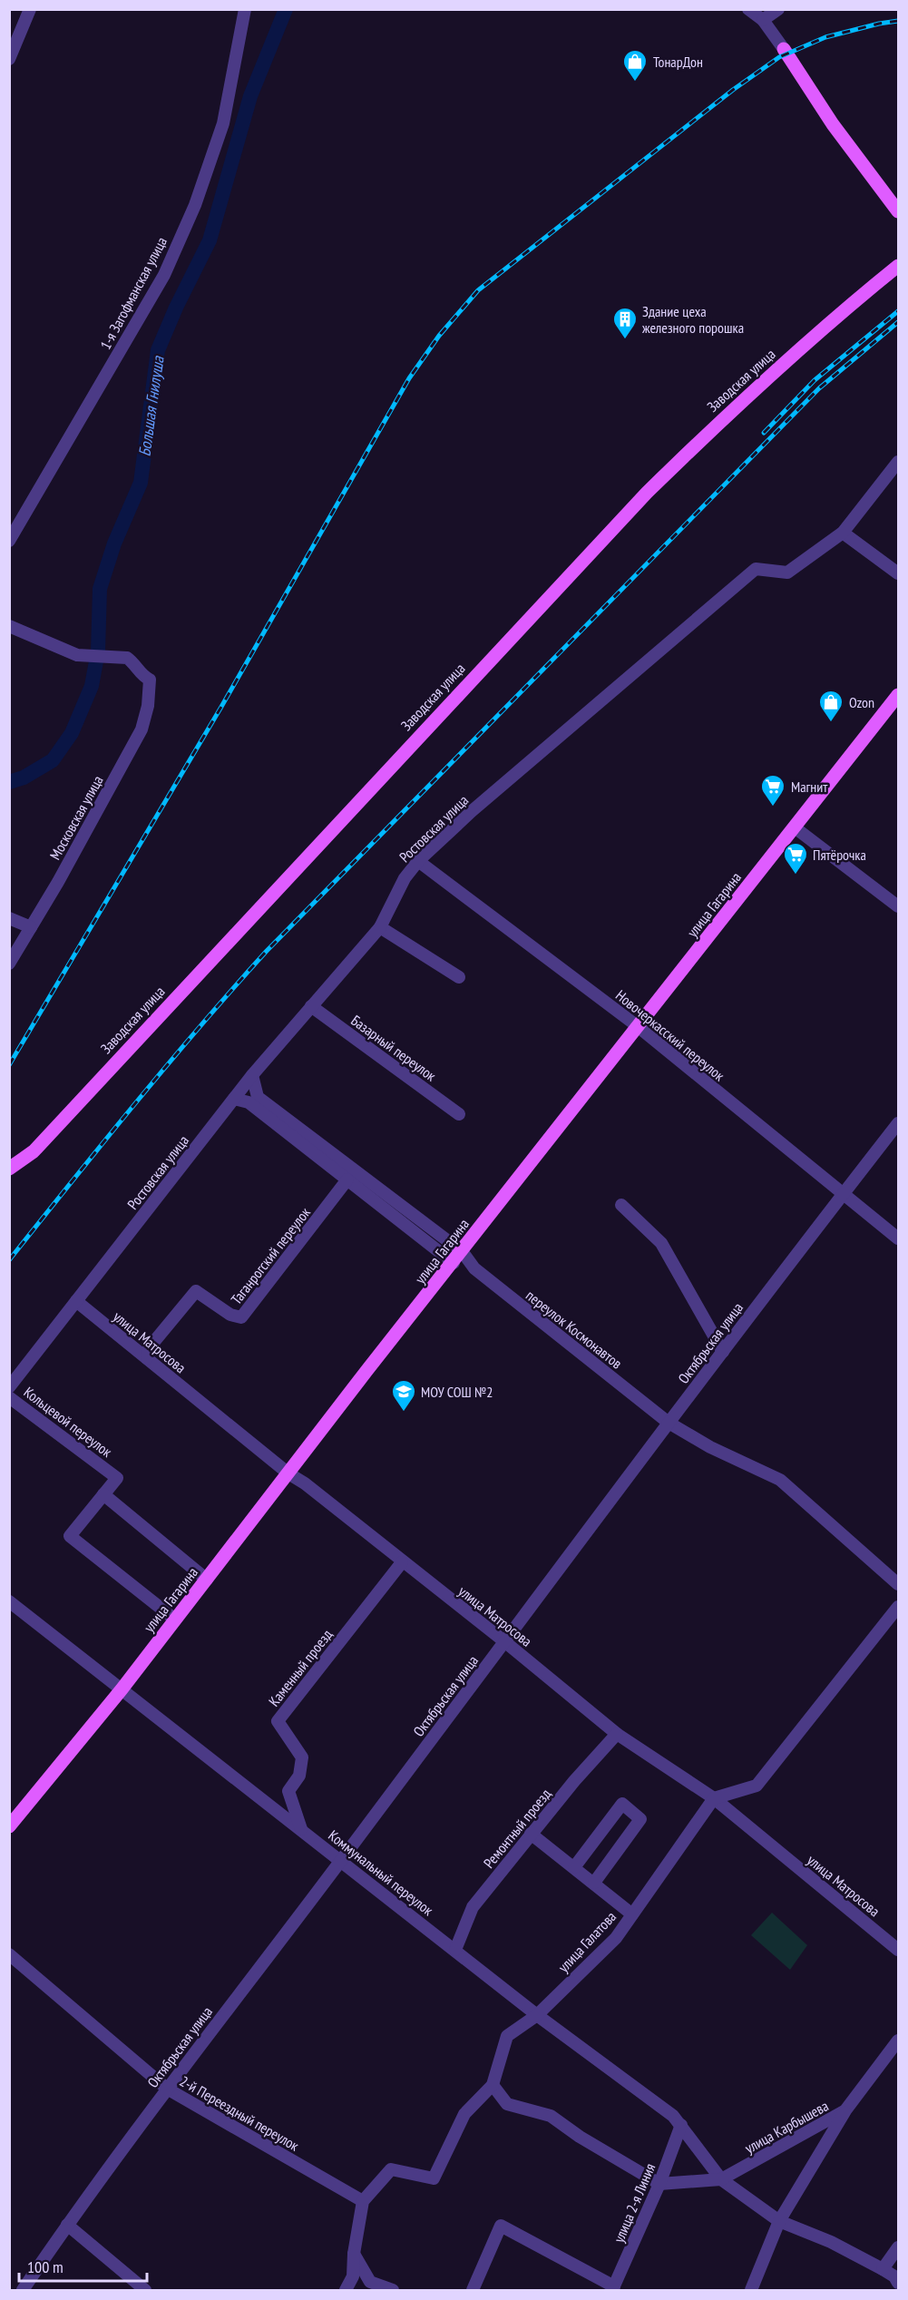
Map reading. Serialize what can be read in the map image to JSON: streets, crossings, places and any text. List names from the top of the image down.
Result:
{
  "streets": {
    "main road": ["Заводская улица", "улица Гагарина"],
    "street": [
      "1-я Загофманская улица",
      "Московская улица",
      "Ростовская улица",
      "Новочеркасский переулок",
      "Базарный переулок",
      "Таганрогский переулок",
      "переулок Космонавтов",
      "улица Матросова",
      "Октябрьская улица",
      "Кольцевой переулок",
      "Каменный проезд",
      "Ремонтный проезд",
      "Коммунальный переулок",
      "улица Галатова",
      "2-й Переездный переулок",
      "улица Карбышева",
      "улица 2-я Линия"
    ]
  },
  "crossings": [
    ["Ростовская улица", "Новочеркасский переулок"],
    ["Ростовская улица", "Базарный переулок"],
    ["Ростовская улица", "переулок Космонавтов"],
    ["Ростовская улица", "улица Матросова"],
    ["улица Гагарина", "Новочеркасский переулок"],
    ["улица Гагарина", "переулок Космонавтов"],
    ["улица Гагарина", "улица Матросова"],
    ["улица Гагарина", "Кольцевой переулок"],
    ["улица Гагарина", "Коммунальный переулок"],
    ["Новочеркасский переулок", "Октябрьская улица"],
    ["Таганрогский переулок", "улица Матросова"],
    ["переулок Космонавтов", "Октябрьская улица"],
    ["улица Матросова", "Октябрьская улица"],
    ["улица Матросова", "Каменный проезд"],
    ["улица Матросова", "Ремонтный проезд"],
    ["улица Матросова", "улица Галатова"],
    ["Октябрьская улица", "Коммунальный переулок"],
    ["Октябрьская улица", "2-й Переездный переулок"],
    ["Каменный проезд", "Коммунальный переулок"],
    ["Ремонтный проезд", "Коммунальный переулок"],
    ["Коммунальный переулок", "улица Галатова"],
    ["Коммунальный переулок", "улица Карбышева"],
    ["Коммунальный переулок", "улица 2-я Линия"],
    ["улица Галатова", "2-й Переездный переулок"]
  ],
  "water": ["Большая Гнилуша"],
  "places": {
    "shop": ["ТонарДон", "Ozon"],
    "building": ["Здание цеха железного порошка"],
    "supermarket": ["Магнит", "Пятёрочка"],
    "school or university": ["МОУ СОШ №2"]
  },
  "scale_bar": "100 m"
}
